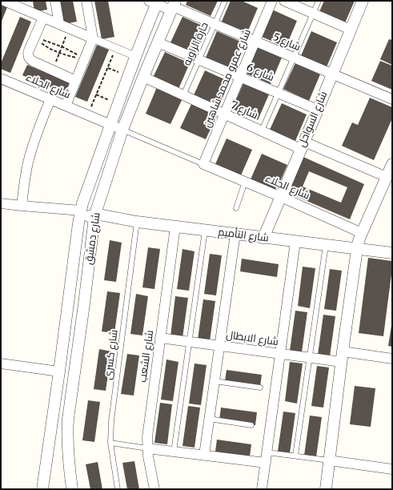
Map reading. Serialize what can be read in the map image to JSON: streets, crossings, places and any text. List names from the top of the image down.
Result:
{
  "streets": {
    "street": [
      "شارع 5",
      "شارع 6",
      "شارع عمرو محمد شاهين",
      "شارع الجلاء",
      "شارع 7",
      "شارع السواحل",
      "شارع التأميم",
      "شارع دمشق",
      "شارع الابطال",
      "شارع الشعب"
    ],
    "lane": ["حارة الزاويه", "شارع كسرى"]
  },
  "crossings": [
    ["شارع 5", "حارة الزاويه"],
    ["شارع 5", "شارع عمرو محمد شاهين"],
    ["شارع 5", "شارع السواحل"],
    ["شارع 5", "شارع دمشق"],
    ["حارة الزاويه", "شارع 6"],
    ["حارة الزاويه", "شارع 7"],
    ["شارع 6", "شارع عمرو محمد شاهين"],
    ["شارع 6", "شارع السواحل"],
    ["شارع 6", "شارع دمشق"],
    ["شارع عمرو محمد شاهين", "شارع الجلاء"],
    ["شارع عمرو محمد شاهين", "شارع 7"],
    ["شارع الجلاء", "شارع السواحل"],
    ["شارع الجلاء", "شارع دمشق"],
    ["شارع 7", "شارع السواحل"],
    ["شارع 7", "شارع دمشق"],
    ["شارع السواحل", "شارع التأميم"],
    ["شارع التأميم", "شارع دمشق"],
    ["شارع التأميم", "شارع كسرى"],
    ["شارع التأميم", "شارع الشعب"],
    ["شارع الابطال", "شارع الشعب"]
  ]
}
